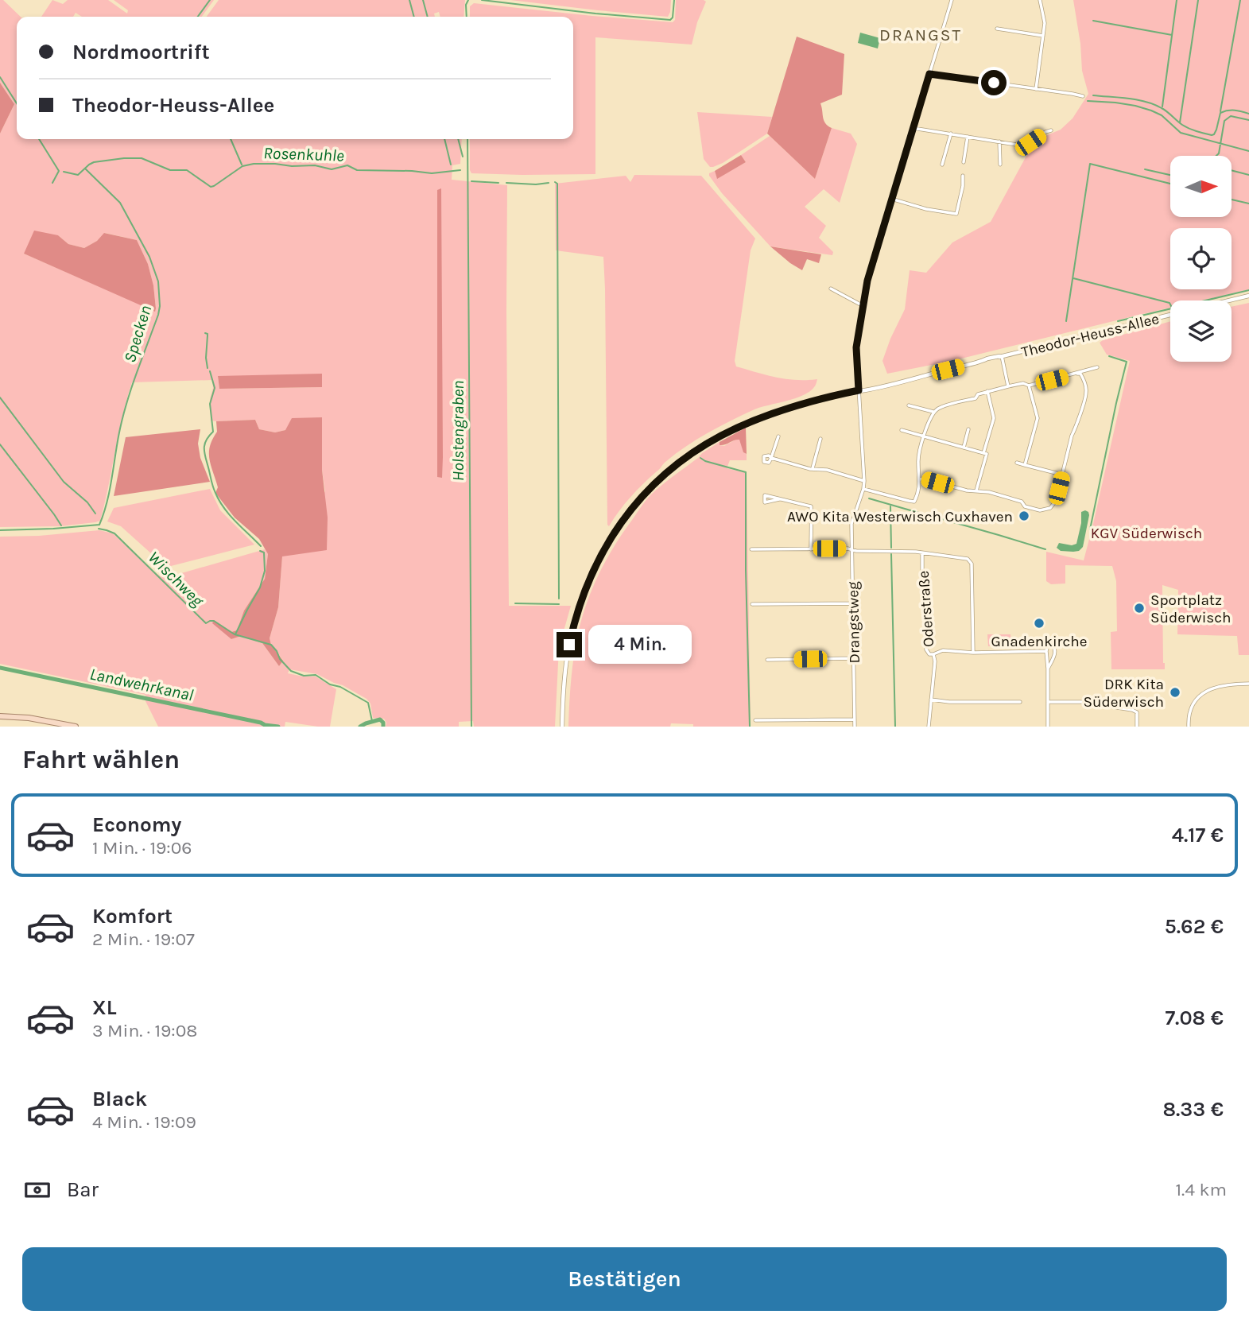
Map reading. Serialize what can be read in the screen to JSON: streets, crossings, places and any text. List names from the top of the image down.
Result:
{
  "streets": {
    "street": ["Theodor-Heuss-Allee", "Oderstraße", "Drangstweg"]
  },
  "crossings": [
    ["Theodor-Heuss-Allee", "Drangstweg"]
  ],
  "districts": ["DRANGST"],
  "water": [
    "Rosenkuhle",
    "Specken",
    "Holstengraben",
    "Wischweg",
    "Landwehrkanal"
  ],
  "parks": ["KGV Süderwisch"],
  "places": [
    "AWO Kita Westerwisch Cuxhaven",
    "Sportplatz Süderwisch",
    "Gnadenkirche",
    "DRK Kita Süderwisch"
  ],
  "north": "right",
  "page": {
    "banner": ["Nordmoortrift", "Theodor-Heuss-Allee"],
    "bubble": "4 Min.",
    "heading": "Fahrt wählen",
    "list": [
      {
        "name": "Economy",
        "note": "1 Min. · 19:06",
        "value": "4.17 €"
      },
      {
        "name": "Komfort",
        "note": "2 Min. · 19:07",
        "value": "5.62 €"
      },
      {
        "name": "XL",
        "note": "3 Min. · 19:08",
        "value": "7.08 €"
      },
      {
        "name": "Black",
        "note": "4 Min. · 19:09",
        "value": "8.33 €"
      }
    ],
    "pay": ["Bar", "1.4 km"],
    "buttons": "Bestätigen"
  }
}
